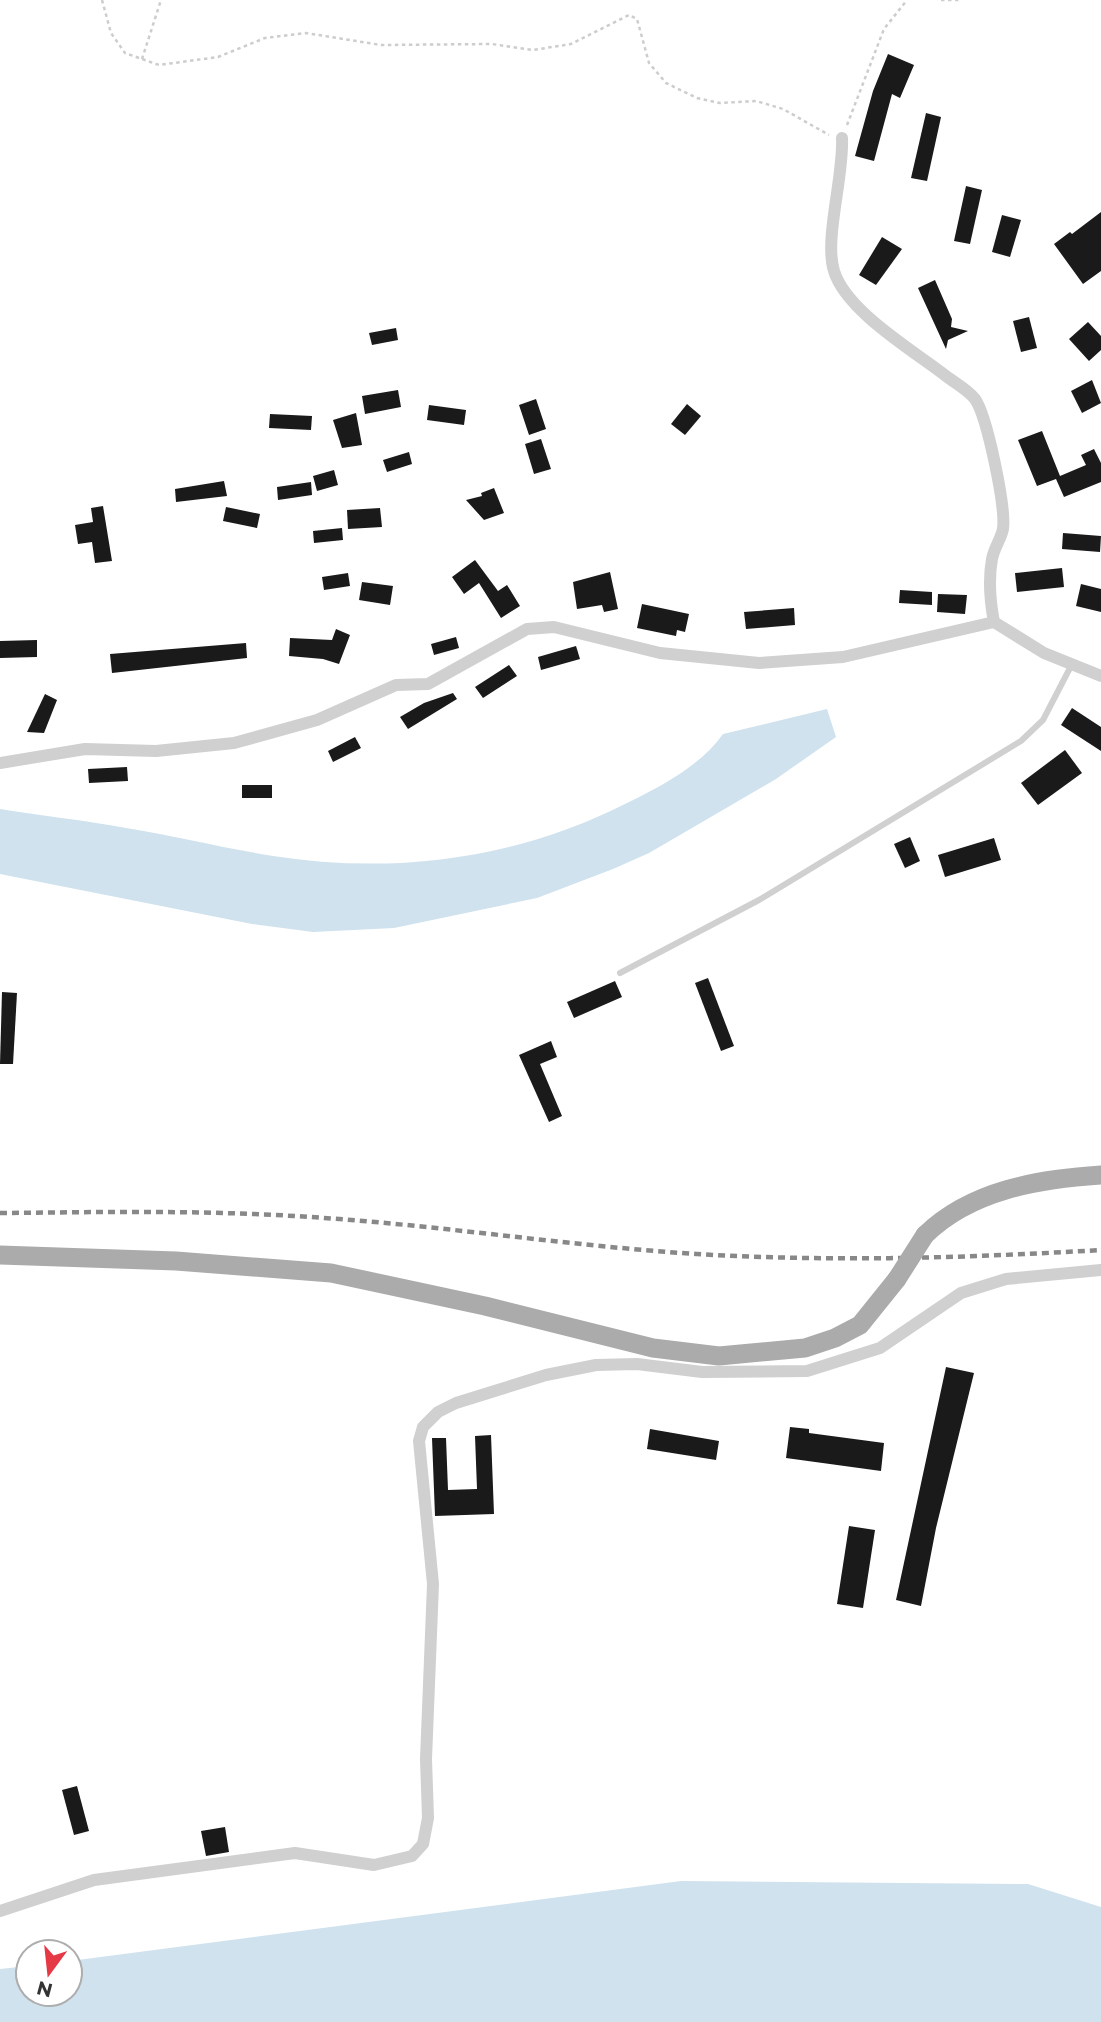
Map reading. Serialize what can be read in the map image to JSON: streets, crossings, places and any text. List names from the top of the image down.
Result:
{
  "north": "bottom"
}
